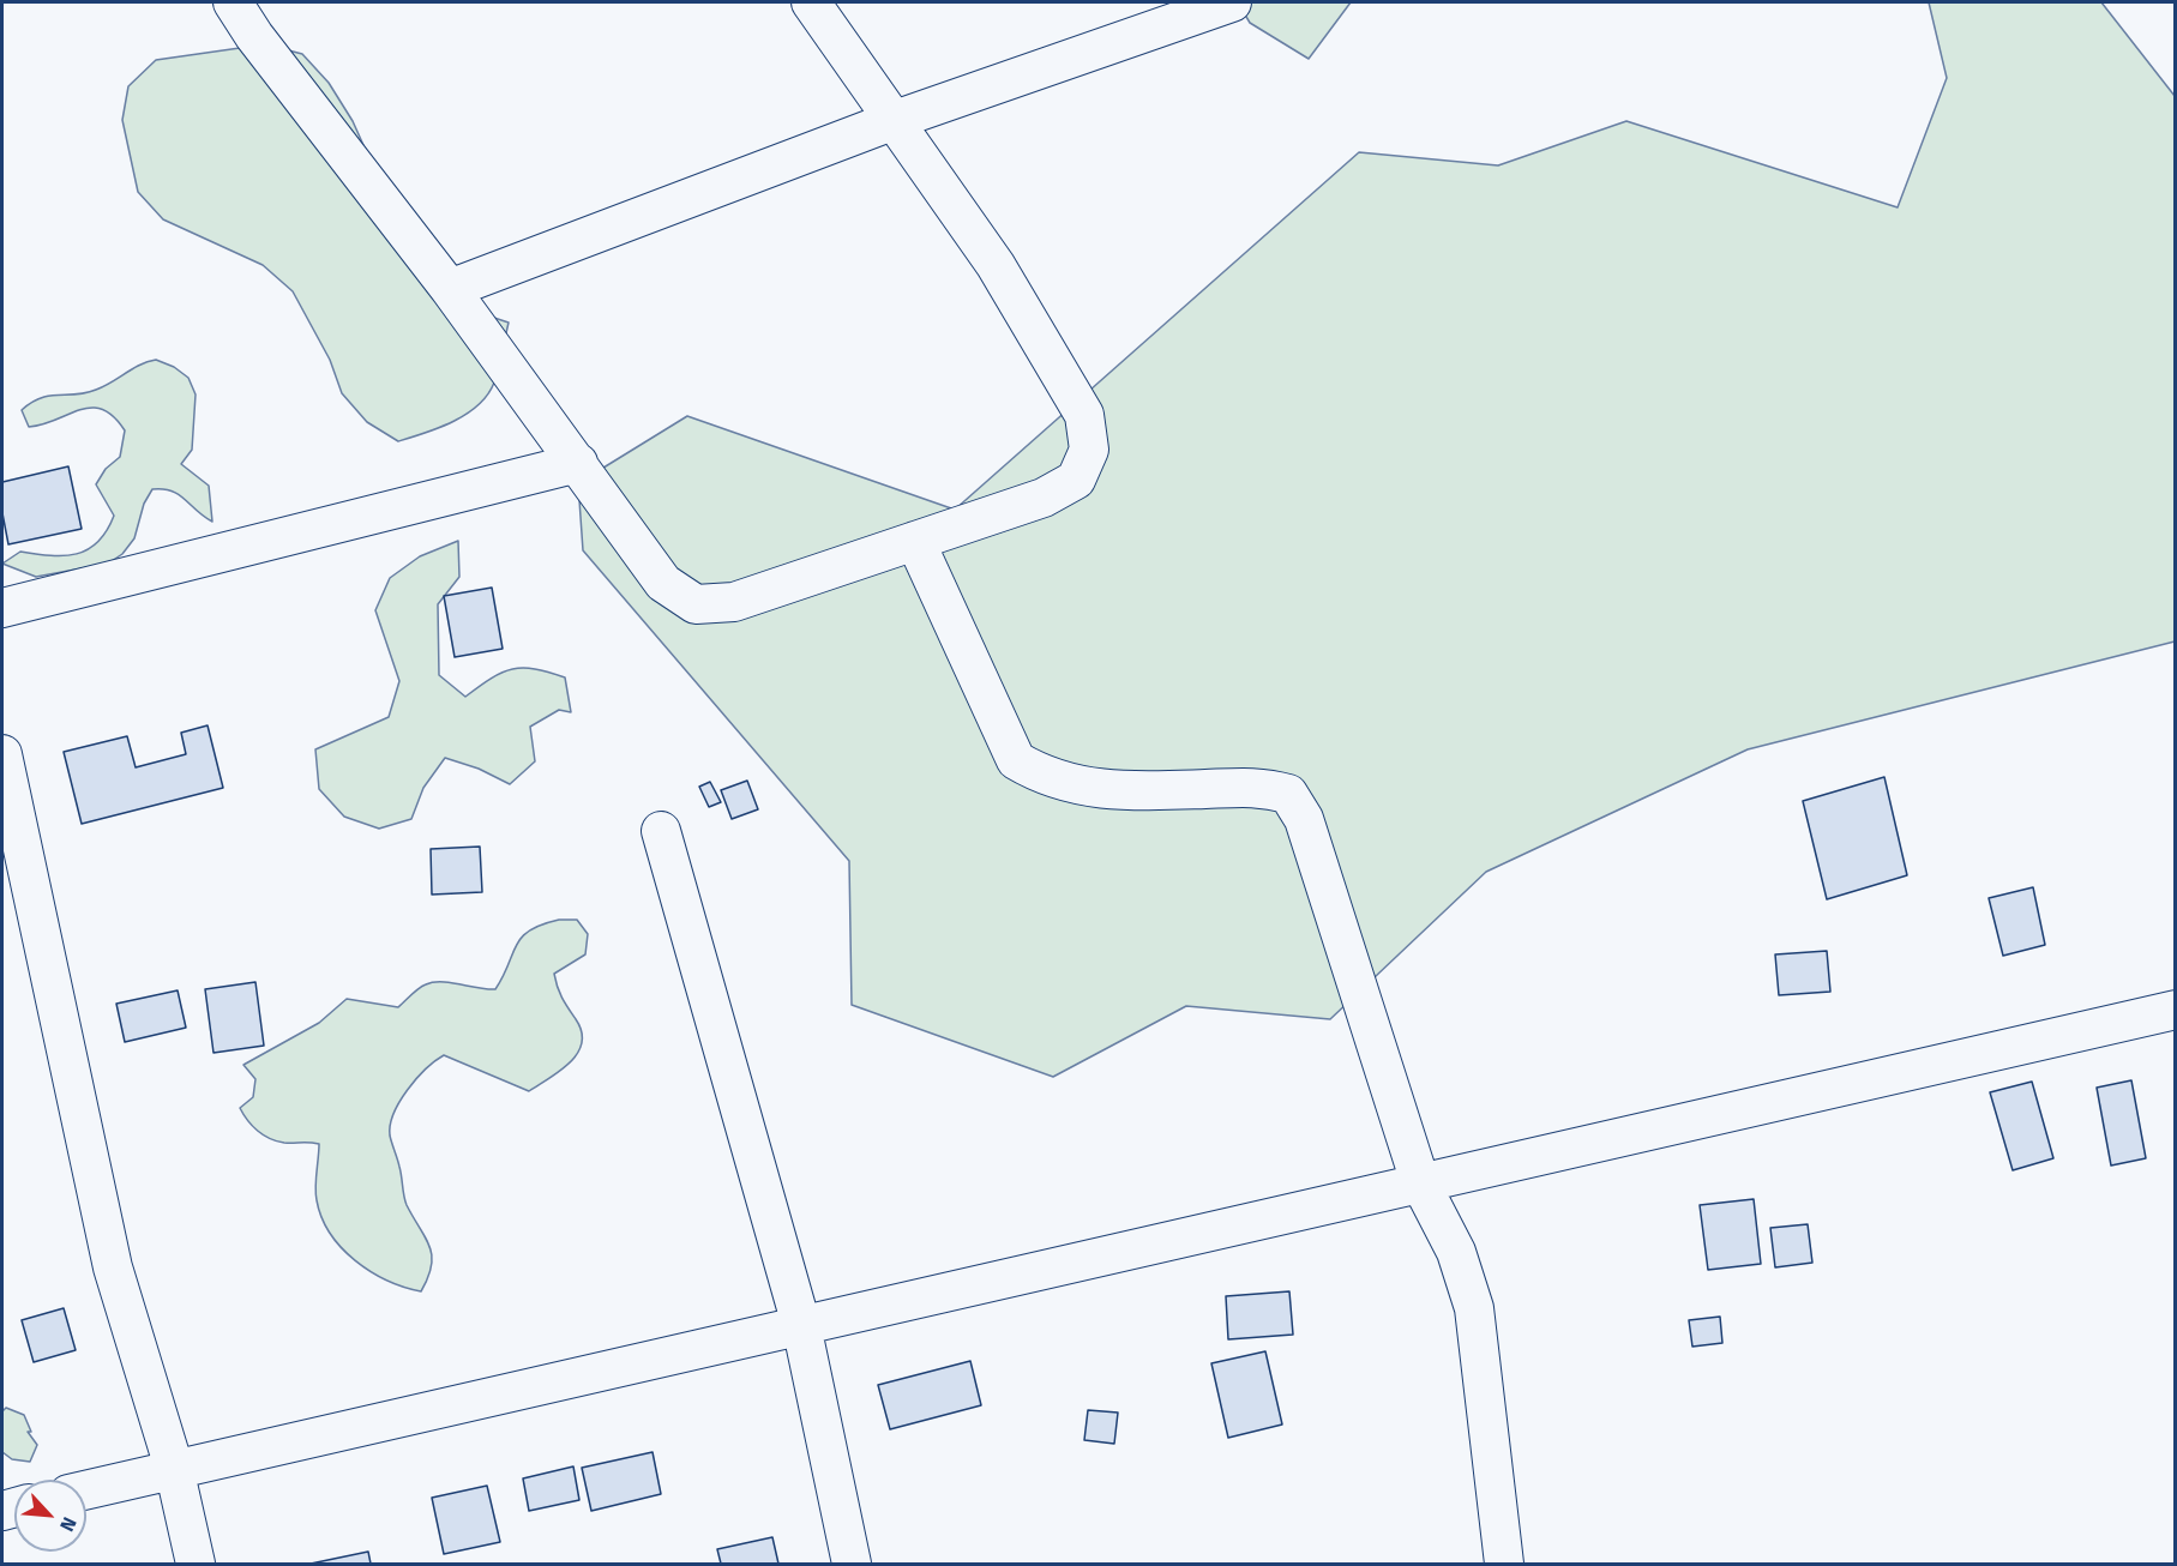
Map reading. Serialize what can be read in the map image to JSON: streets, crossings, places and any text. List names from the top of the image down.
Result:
{
  "north": "bottom right"
}
